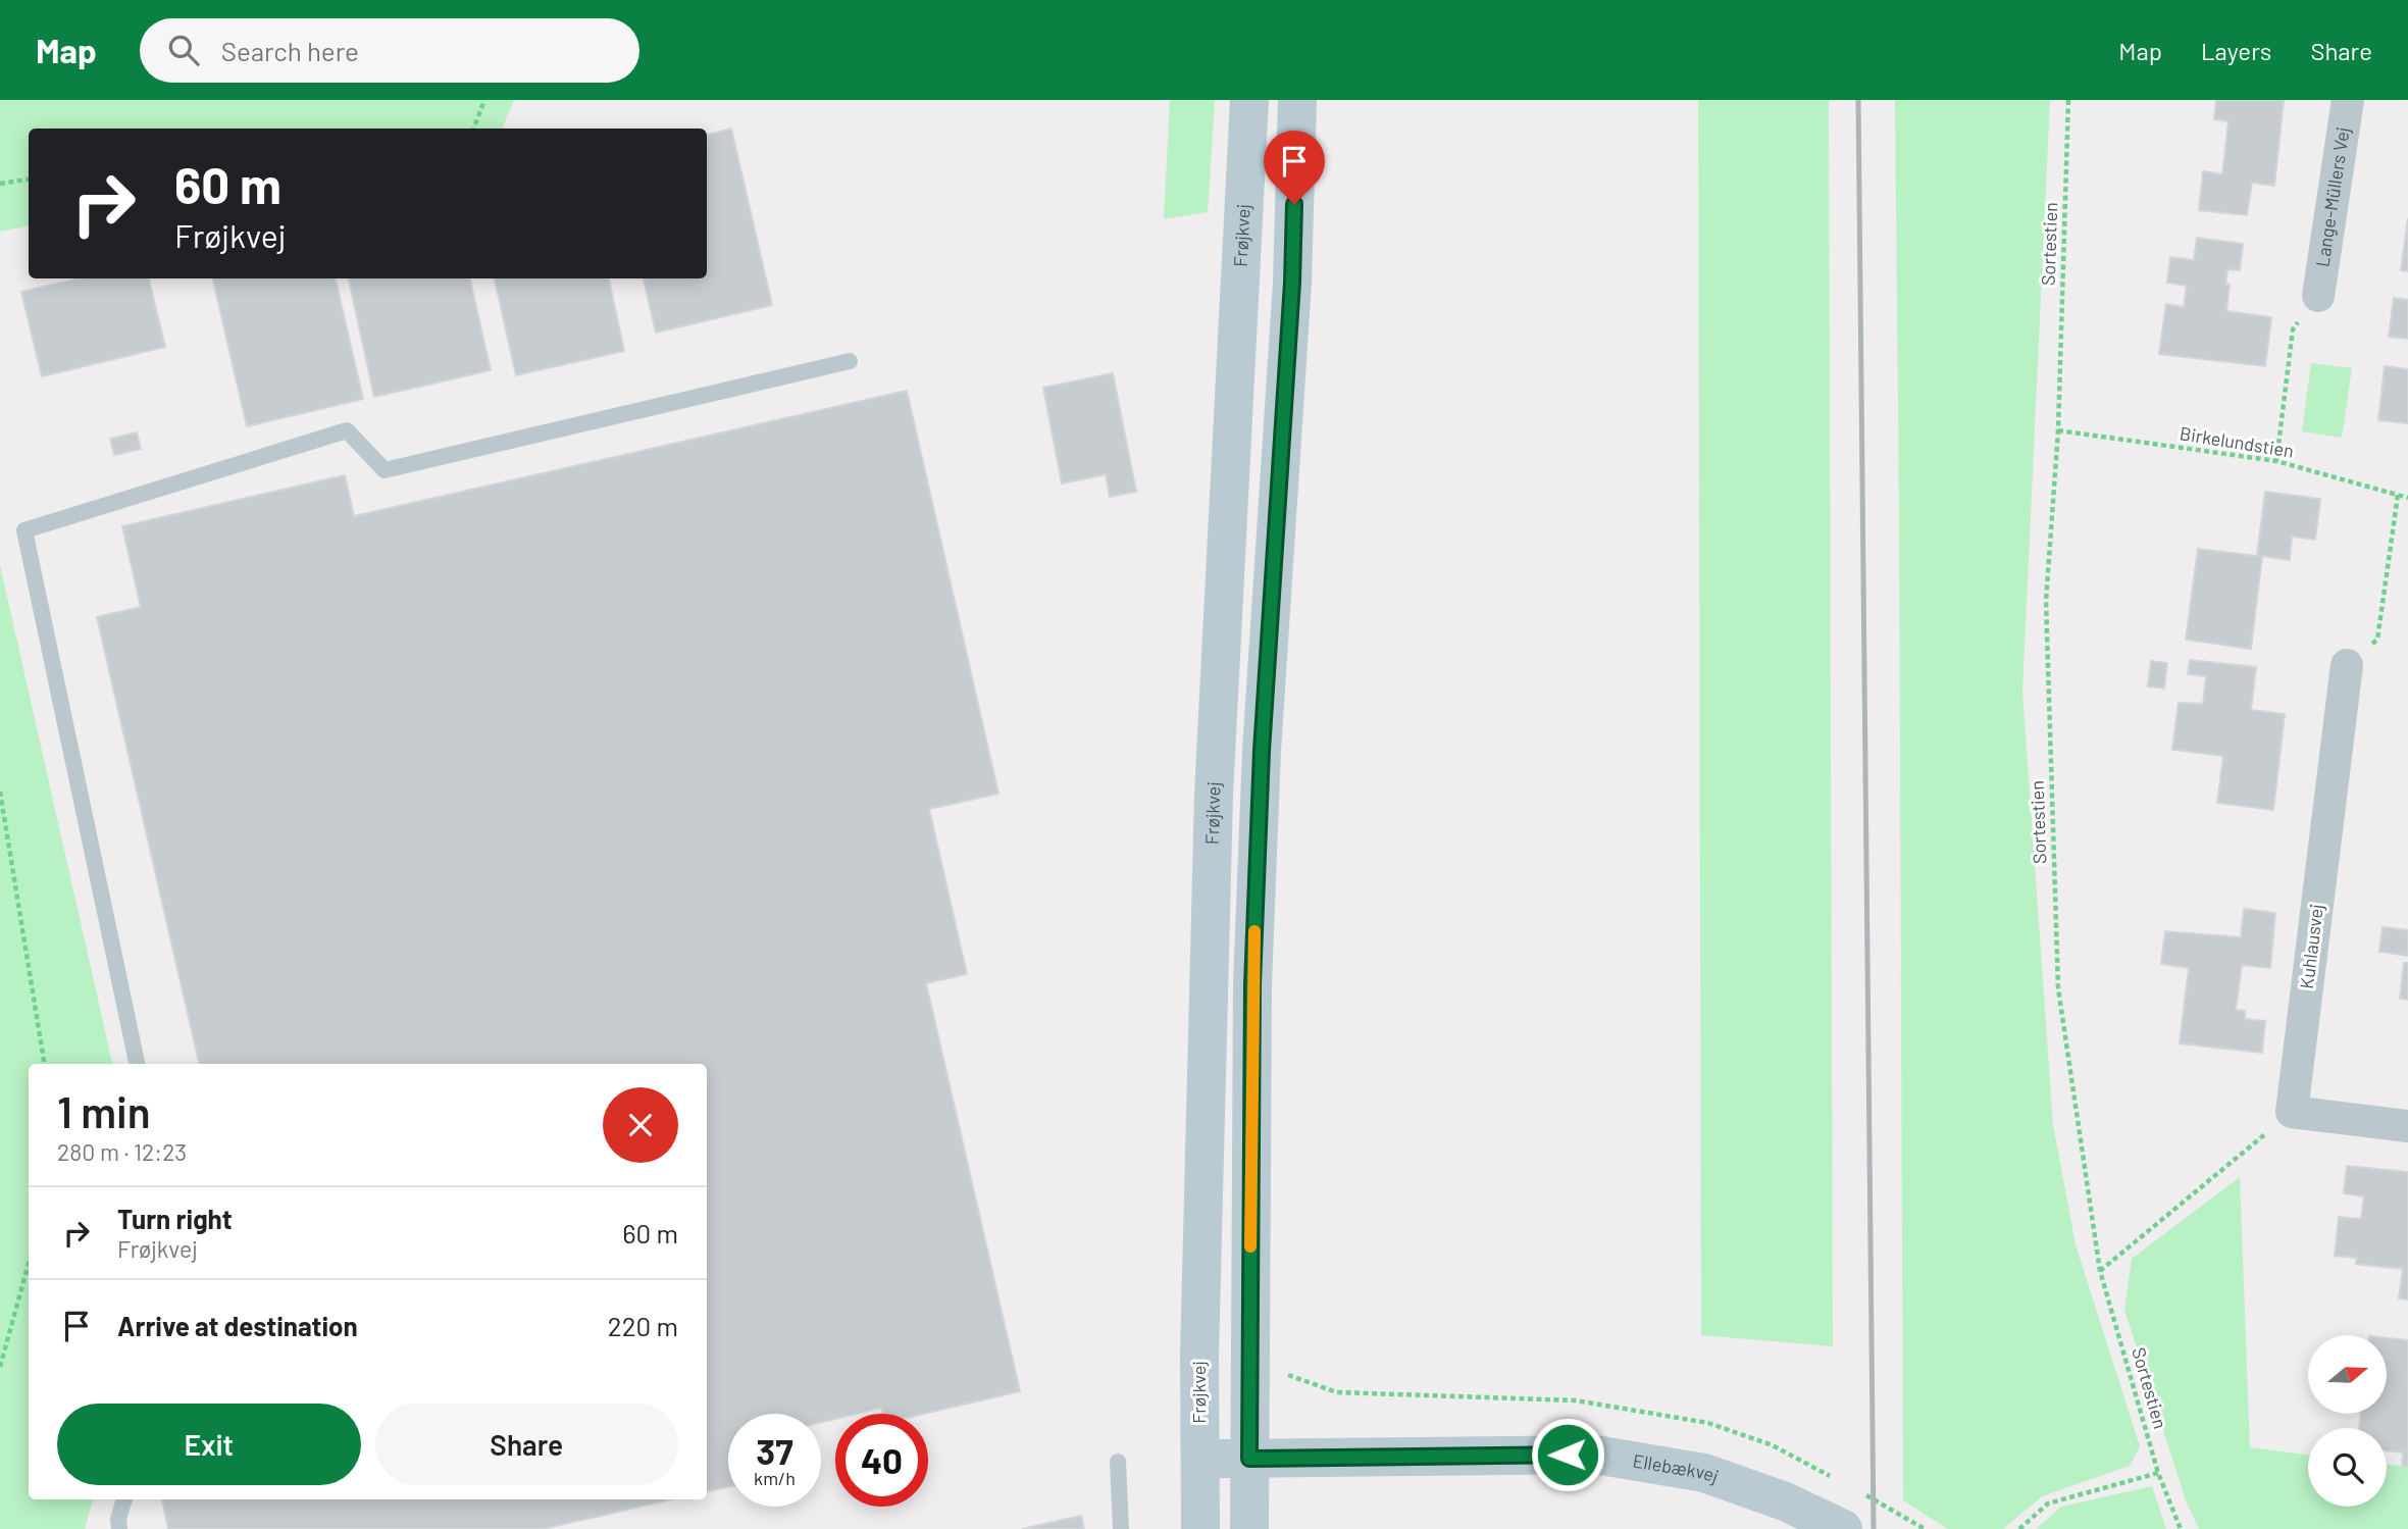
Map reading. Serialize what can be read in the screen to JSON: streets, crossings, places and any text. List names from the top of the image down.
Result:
{
  "streets": {
    "street": [
      "Lange-Müllers Vej",
      "Frøjkvej",
      "Kuhlausvej",
      "Ellebækvej"
    ],
    "path": ["Sortestien", "Birkelundstien"]
  },
  "crossings": [
    ["Frøjkvej", "Ellebækvej"],
    ["Sortestien", "Birkelundstien"]
  ],
  "north": "right",
  "page": {
    "header": "Map",
    "search": "Search here",
    "nav": ["Map", "Layers", "Share"],
    "turn": ["60 m", "Frøjkvej"],
    "heading": ["1 min", "280 m · 12:23"],
    "list": [
      {
        "name": "Turn right",
        "note": "Frøjkvej",
        "value": "60 m"
      },
      {
        "name": "Arrive at destination",
        "value": "220 m"
      }
    ],
    "buttons": ["Exit", "Share"],
    "speed": "37 km/h",
    "limit": "40"
  }
}
